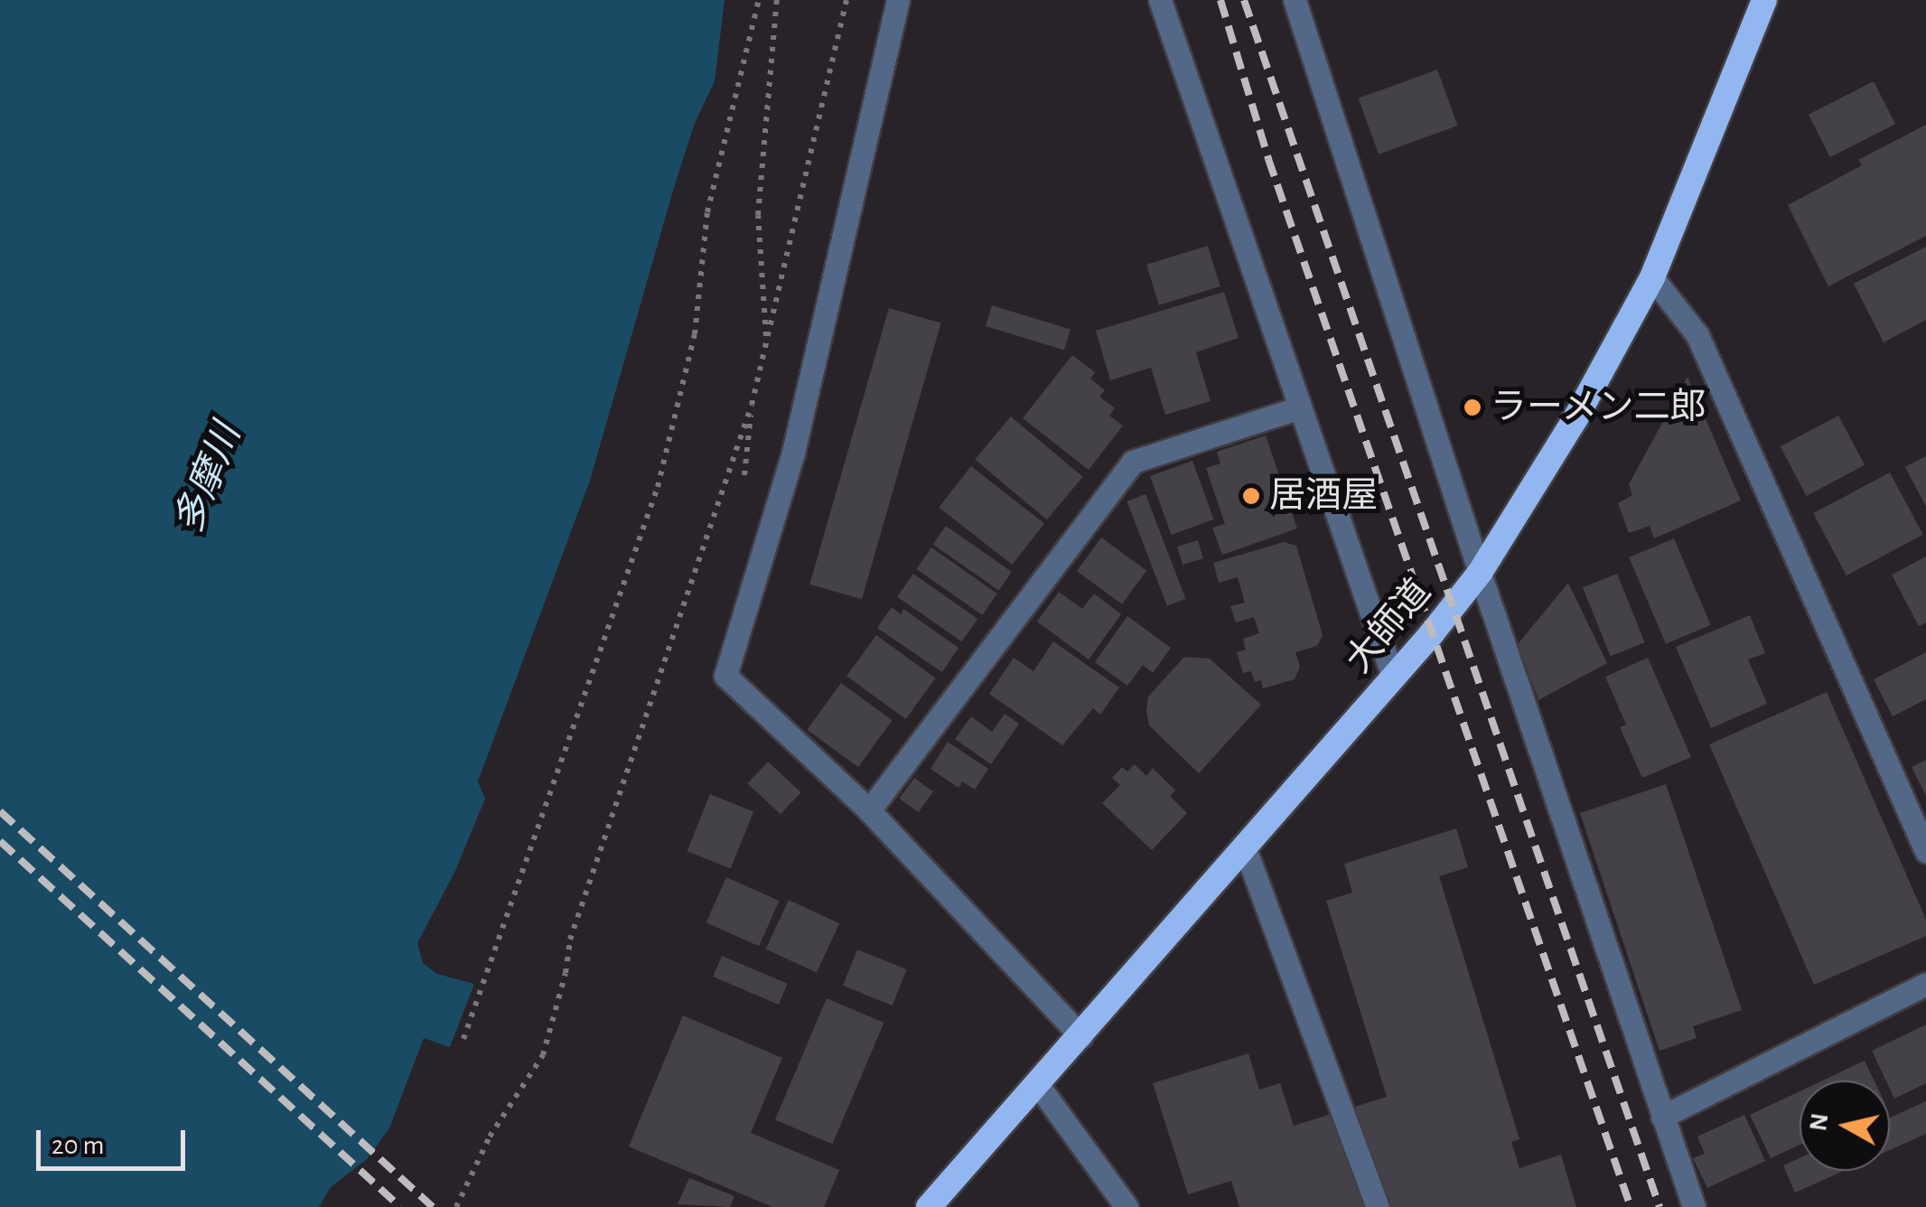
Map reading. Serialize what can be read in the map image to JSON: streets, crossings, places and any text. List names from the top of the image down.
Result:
{
  "streets": {
    "highway": ["大師道"]
  },
  "water": ["多摩川"],
  "places": ["ラーメン二郎", "居酒屋"],
  "scale_bar": "20 m",
  "north": "left"
}
